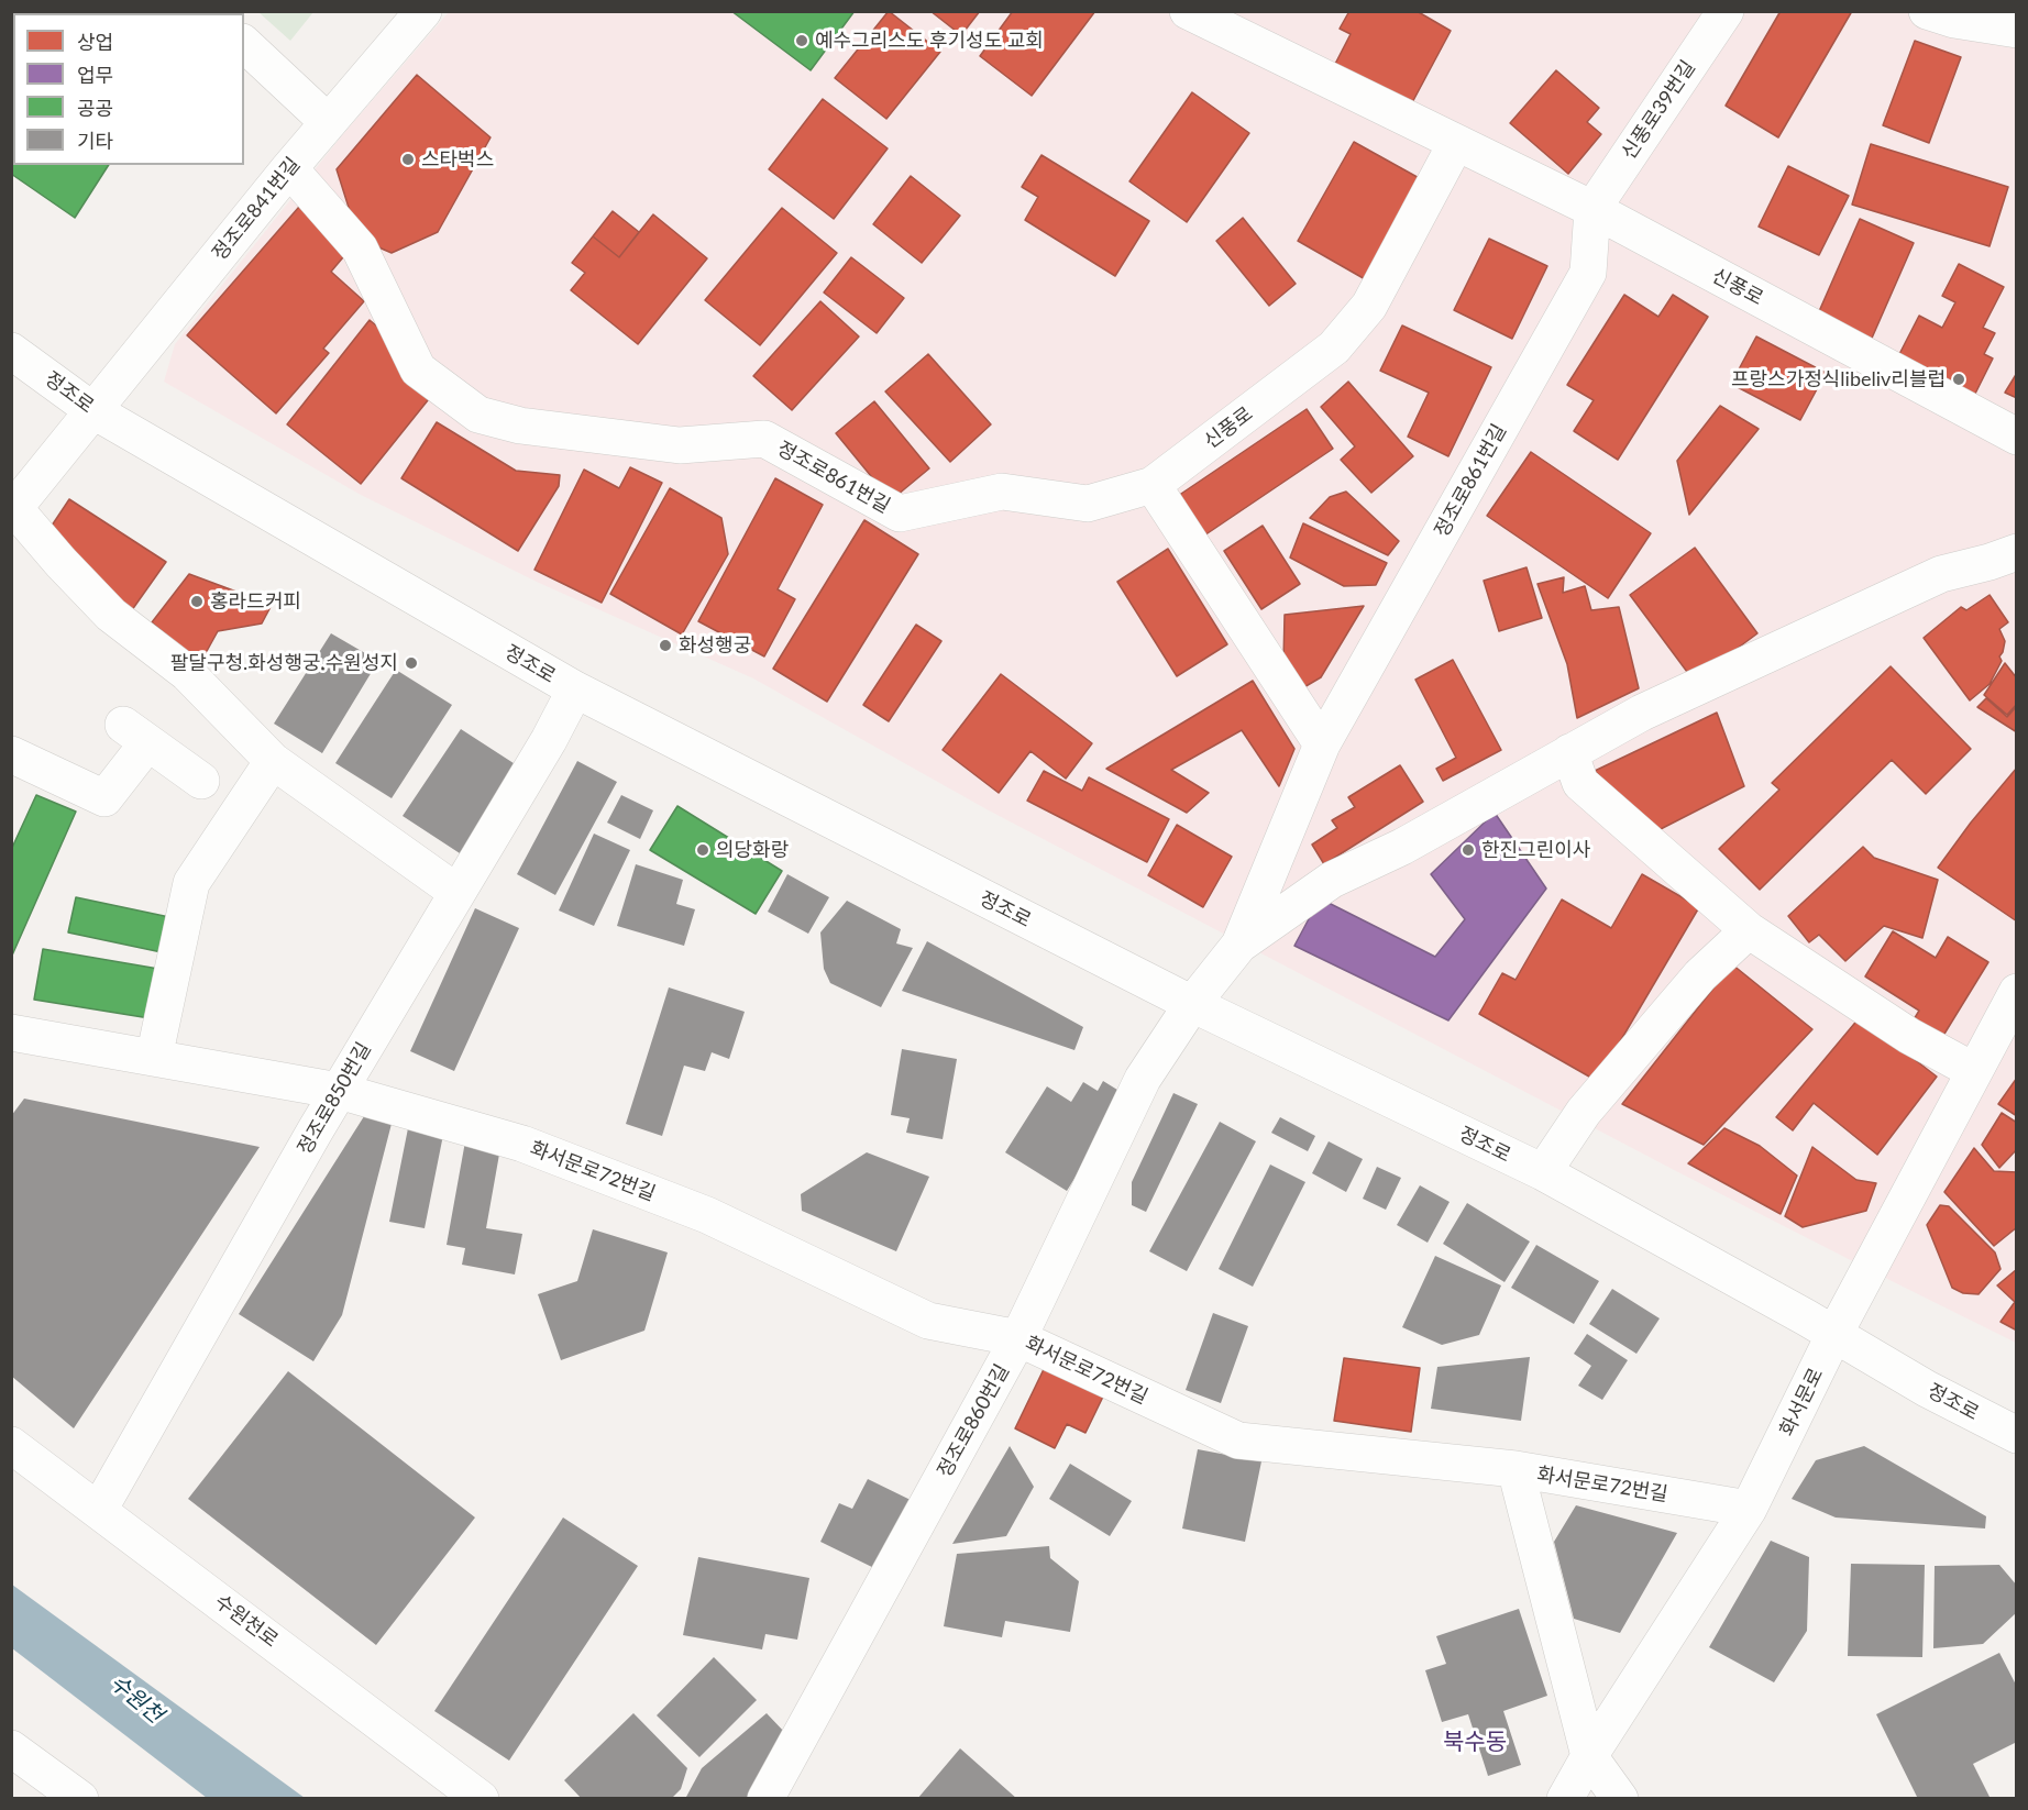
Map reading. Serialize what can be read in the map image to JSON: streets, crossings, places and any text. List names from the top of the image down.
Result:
{
  "streets": {
    "street": [
      "신풍로39번길",
      "정조로841번길",
      "신풍로",
      "정조로",
      "정조로861번길",
      "정조로850번길",
      "화서문로72번길",
      "화서문로",
      "정조로860번길",
      "수원천로"
    ]
  },
  "crossings": [
    ["신풍로39번길", "신풍로"],
    ["신풍로39번길", "정조로861번길"],
    ["정조로841번길", "정조로"],
    ["정조로841번길", "정조로861번길"],
    ["신풍로", "정조로861번길"],
    ["정조로", "정조로861번길"],
    ["정조로", "정조로850번길"],
    ["정조로", "화서문로"],
    ["정조로", "정조로860번길"],
    ["정조로861번길", "정조로860번길"],
    ["정조로850번길", "화서문로72번길"],
    ["정조로850번길", "수원천로"],
    ["화서문로72번길", "화서문로"],
    ["화서문로72번길", "정조로860번길"]
  ],
  "districts": ["북수동"],
  "water": ["수원천"],
  "places": [
    "예수그리스도 후기성도 교회",
    "스타벅스",
    "프랑스가정식libeliv리블럽",
    "홍라드커피",
    "화성행궁",
    "팔달구청.화성행궁.수원성지",
    "의당화랑",
    "한진그린이사"
  ],
  "legend": [
    "상업",
    "업무",
    "공공",
    "기타"
  ]
}
